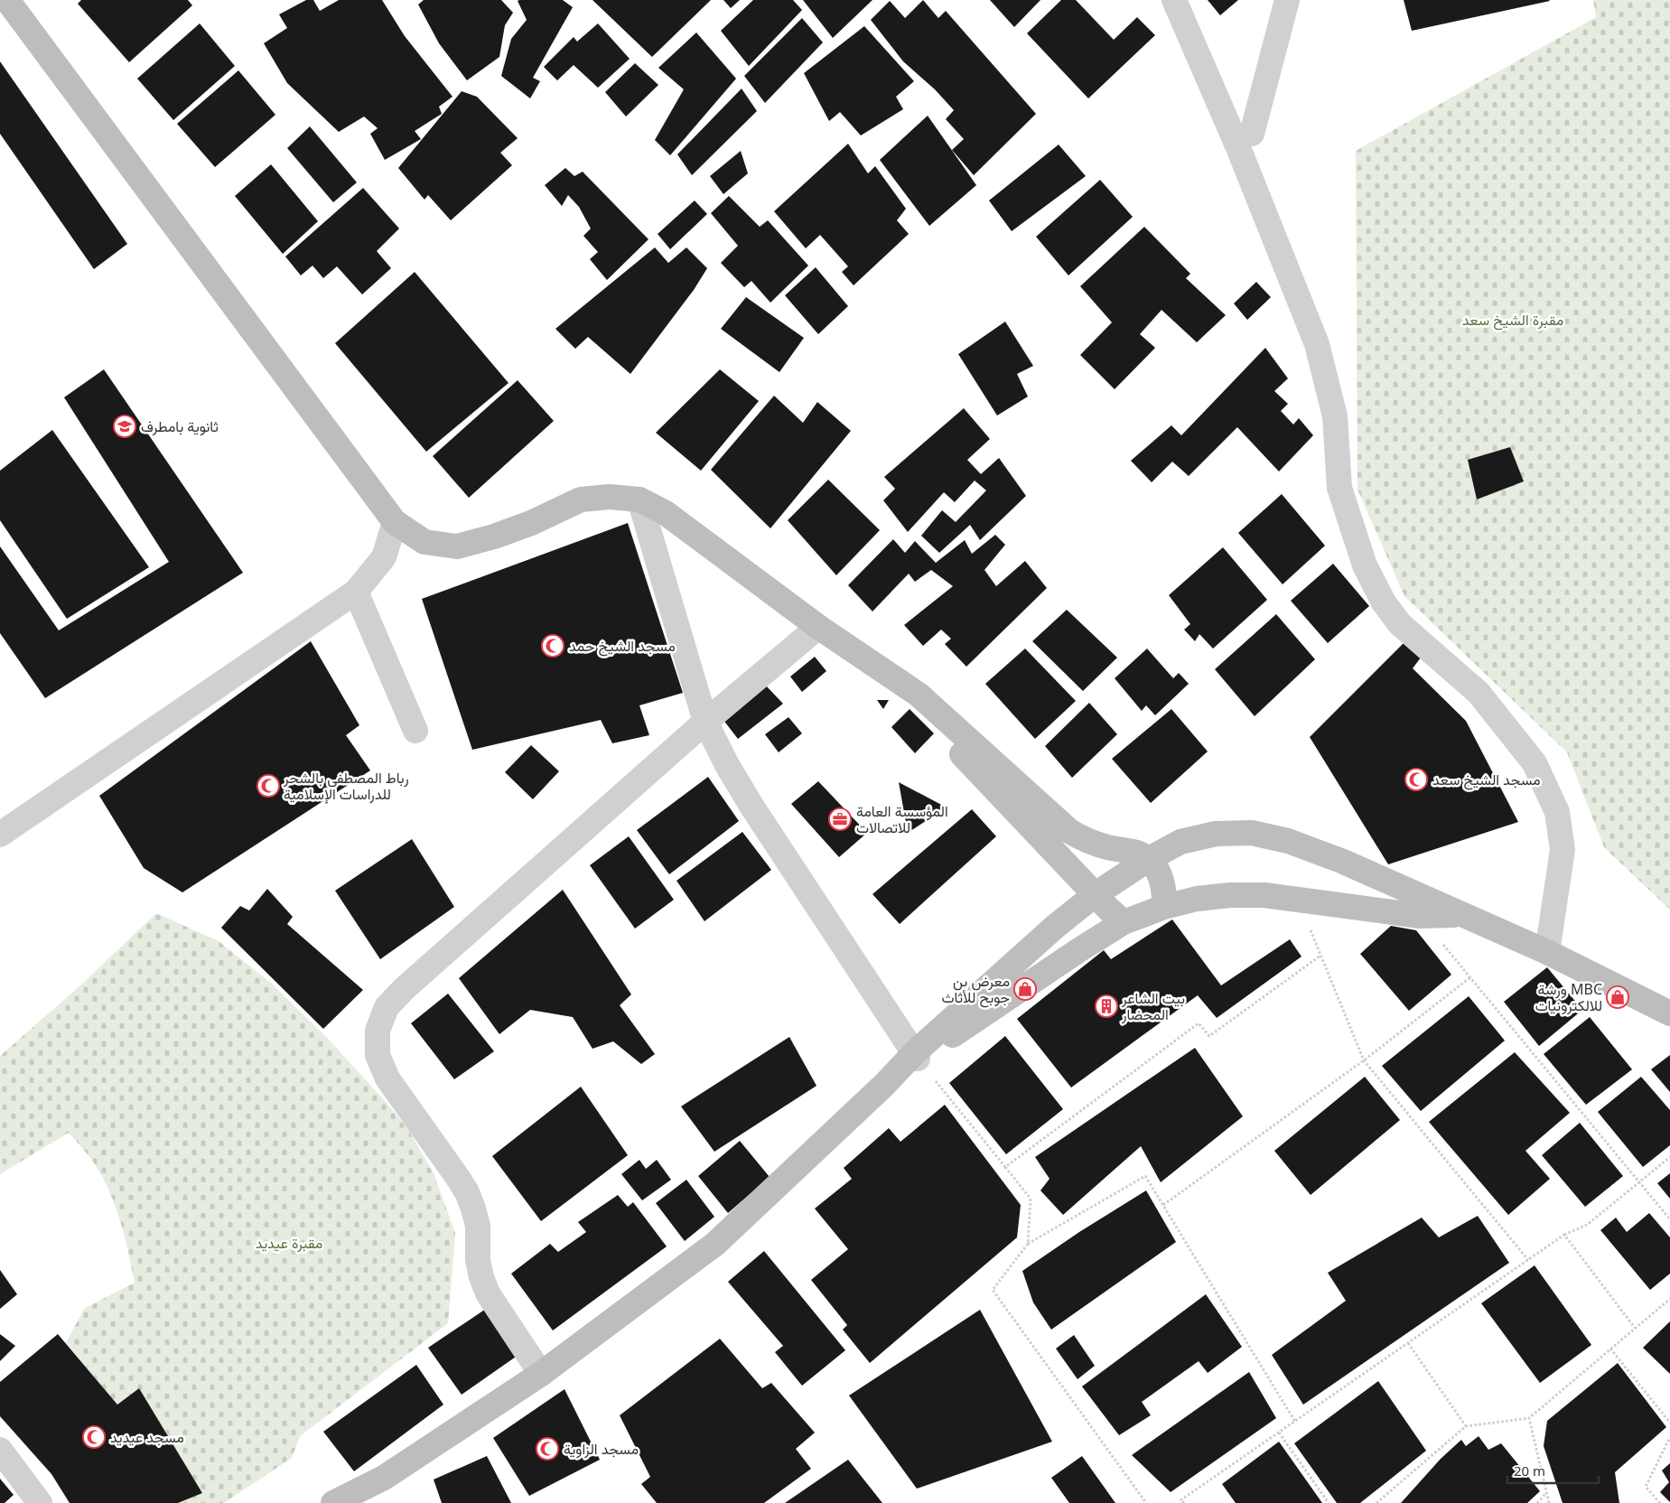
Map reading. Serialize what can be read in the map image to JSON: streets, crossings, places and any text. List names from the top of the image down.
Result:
{
  "parks": ["مقبرة الشيخ سعد", "مقبرة عيديد"],
  "places": {
    "school or university": ["ثانوية بامطرف"],
    "mosque": [
      "مسجد الشيخ حمد",
      "مسجد الشيخ سعد",
      "رباط المصطفى بالشحر للدراسات الإسلامية",
      "مسجد عيديد",
      "مسجد الزاوية"
    ],
    "office": ["المؤسسة العامة للاتصالات"],
    "shop": ["معرض بن جوبح للأثاث", "ورشة MBC للالكترونيات"],
    "building": ["بيت الشاعر المحضار"]
  },
  "scale_bar": "20 m"
}
